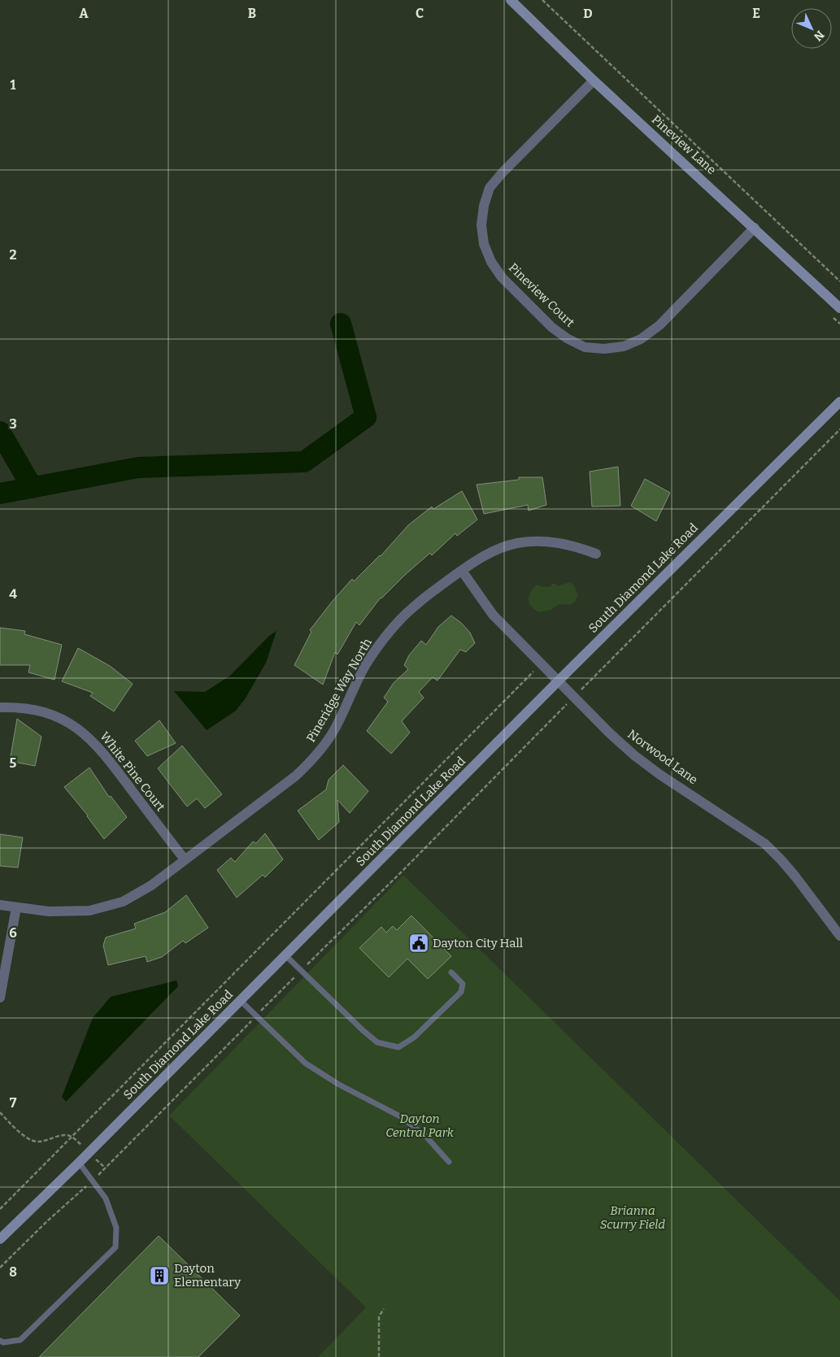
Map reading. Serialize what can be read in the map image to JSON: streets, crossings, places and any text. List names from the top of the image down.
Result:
{
  "streets": {
    "street": [
      "Pineview Lane",
      "Pineview Court",
      "South Diamond Lake Road",
      "Pineridge Way North",
      "Norwood Lane",
      "White Pine Court"
    ]
  },
  "crossings": [
    ["Pineview Lane", "Pineview Court"],
    ["South Diamond Lake Road", "Norwood Lane"],
    ["Pineridge Way North", "Norwood Lane"],
    ["Pineridge Way North", "White Pine Court"]
  ],
  "parks": ["Dayton Central Park", "Brianna Scurry Field"],
  "places": {
    "public building": ["Dayton City Hall"],
    "building": ["Dayton Elementary"]
  },
  "north": "bottom right",
  "grid": {
    "columns": [
      "A",
      "B",
      "C",
      "D",
      "E"
    ],
    "rows": [
      "1",
      "2",
      "3",
      "4",
      "5",
      "6",
      "7",
      "8"
    ]
  }
}
